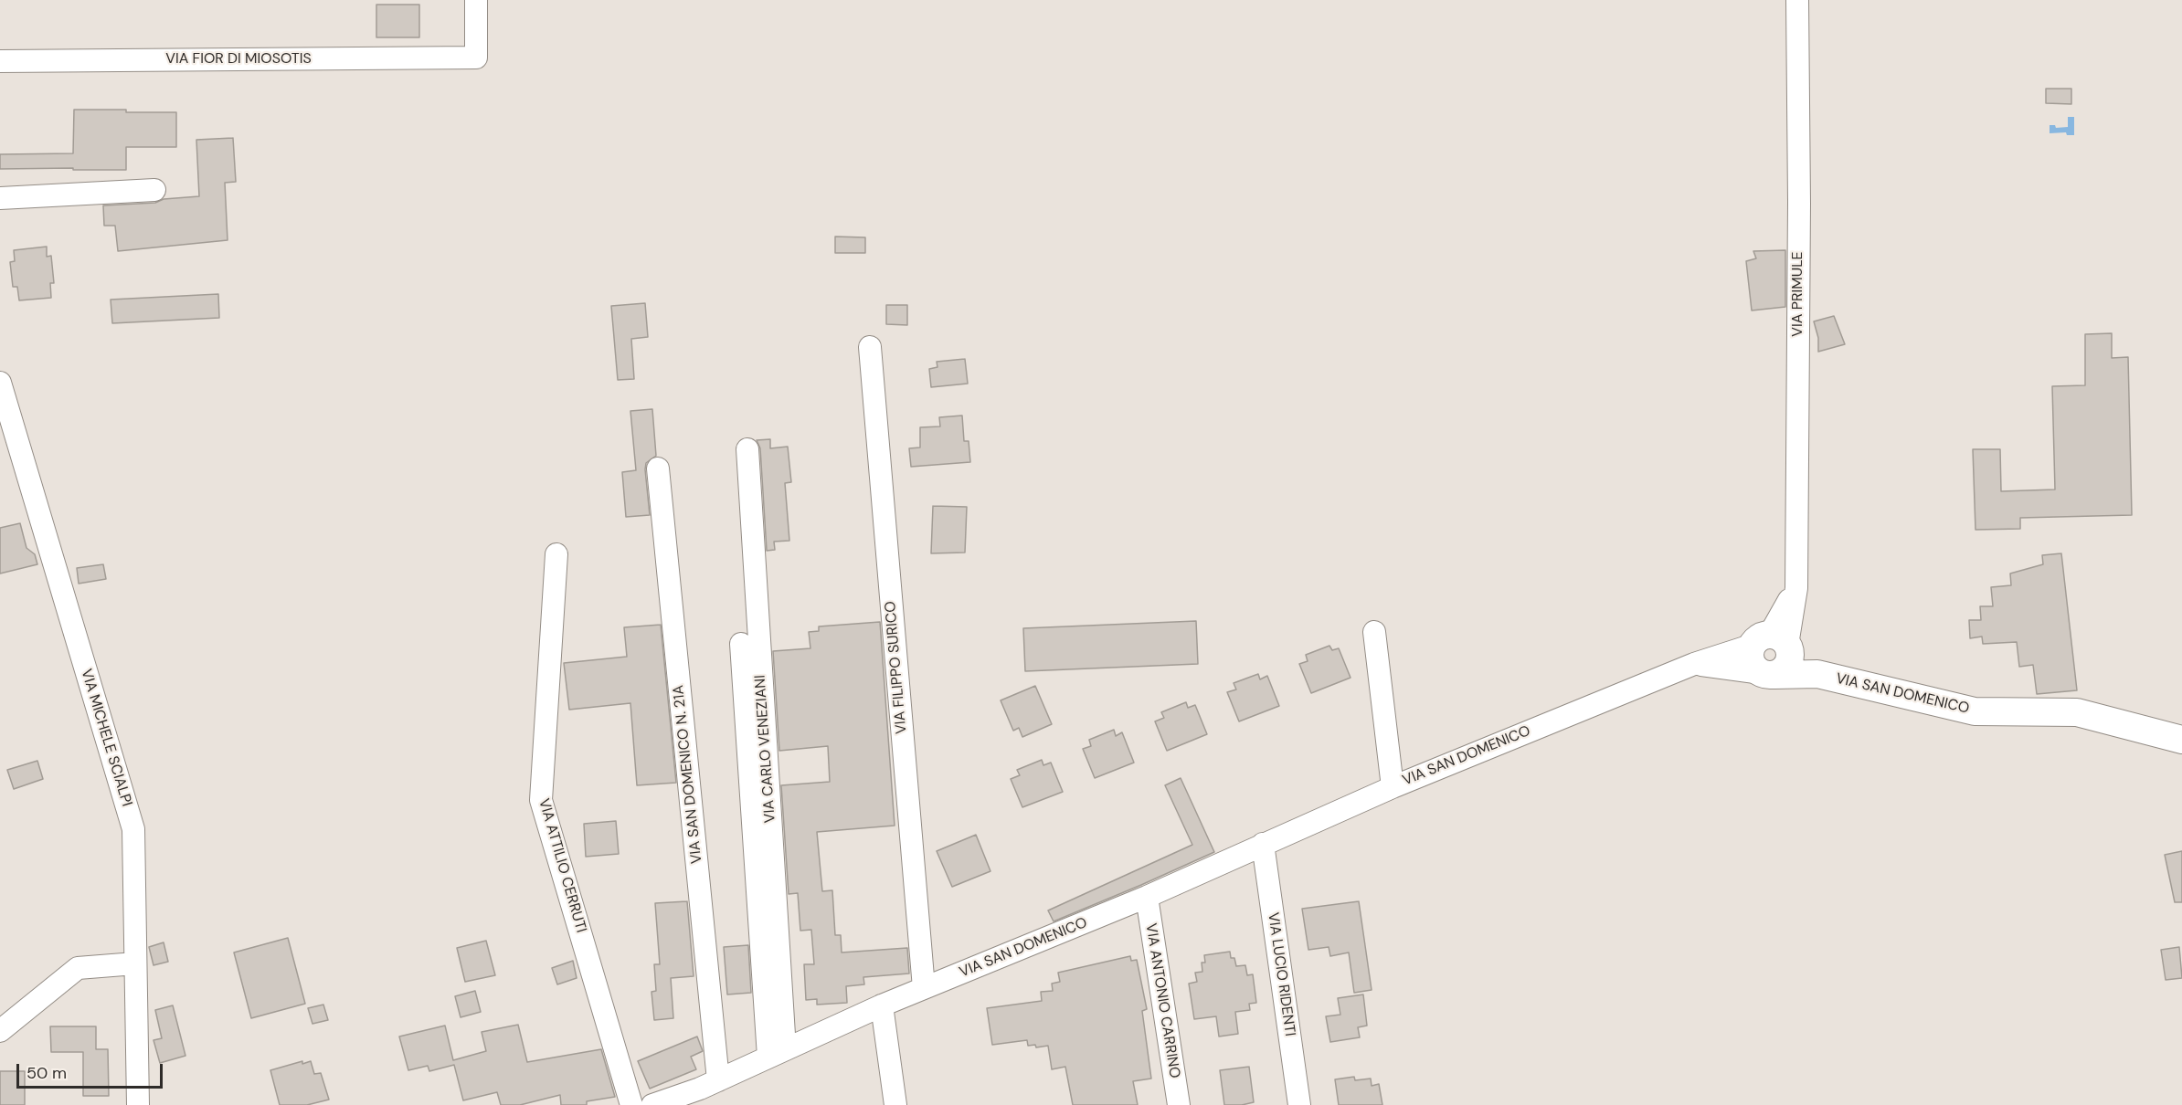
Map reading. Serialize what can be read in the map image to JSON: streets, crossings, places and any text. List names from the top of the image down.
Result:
{
  "streets": {
    "street": [
      "VIA FIOR DI MIOSOTIS",
      "VIA PRIMULE",
      "VIA FILIPPO SURICO",
      "VIA SAN DOMENICO",
      "VIA MICHELE SCIALPI",
      "VIA CARLO VENEZIANI",
      "VIA SAN DOMENICO N. 21A",
      "VIA ATTILIO CERRUTI",
      "VIA LUCIO RIDENTI",
      "VIA ANTONIO CARRINO"
    ]
  },
  "crossings": [
    ["VIA PRIMULE", "VIA SAN DOMENICO"],
    ["VIA FILIPPO SURICO", "VIA SAN DOMENICO"],
    ["VIA SAN DOMENICO", "VIA CARLO VENEZIANI"],
    ["VIA SAN DOMENICO", "VIA SAN DOMENICO N. 21A"],
    ["VIA SAN DOMENICO", "VIA LUCIO RIDENTI"],
    ["VIA SAN DOMENICO", "VIA ANTONIO CARRINO"]
  ],
  "scale_bar": "50 m"
}
